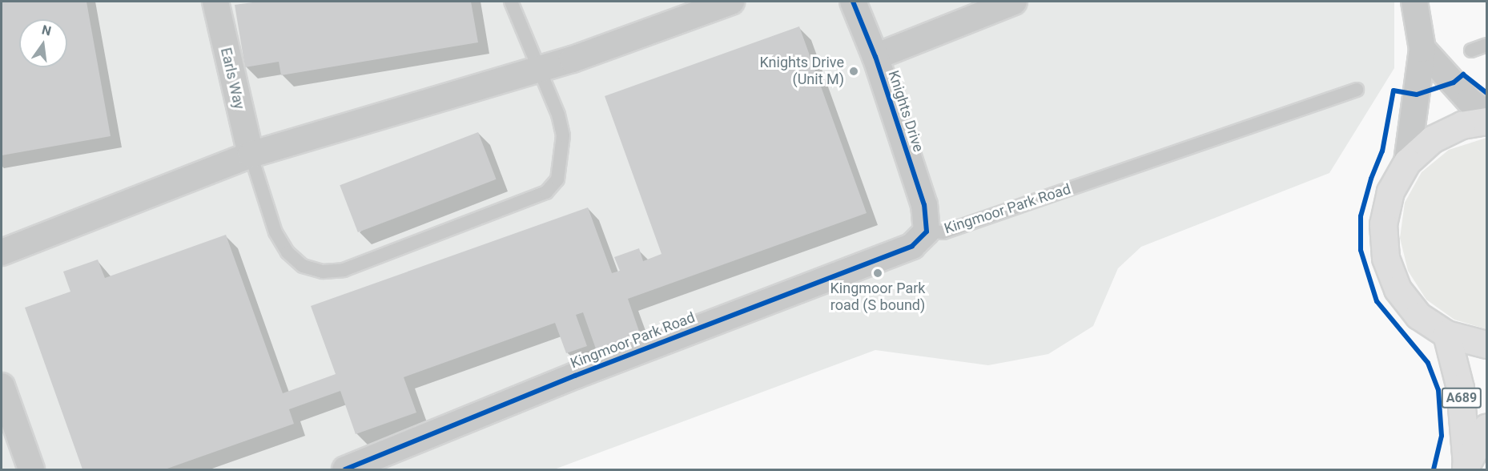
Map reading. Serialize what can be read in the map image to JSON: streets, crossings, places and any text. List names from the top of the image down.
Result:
{
  "streets": {
    "highway": ["A689"],
    "street": ["Earls Way", "Knights Drive", "Kingmoor Park Road"]
  },
  "crossings": [
    ["Knights Drive", "Kingmoor Park Road"]
  ],
  "places": ["Knights Drive (Unit M)", "Kingmoor Park road (S bound)"],
  "north": "top"
}
